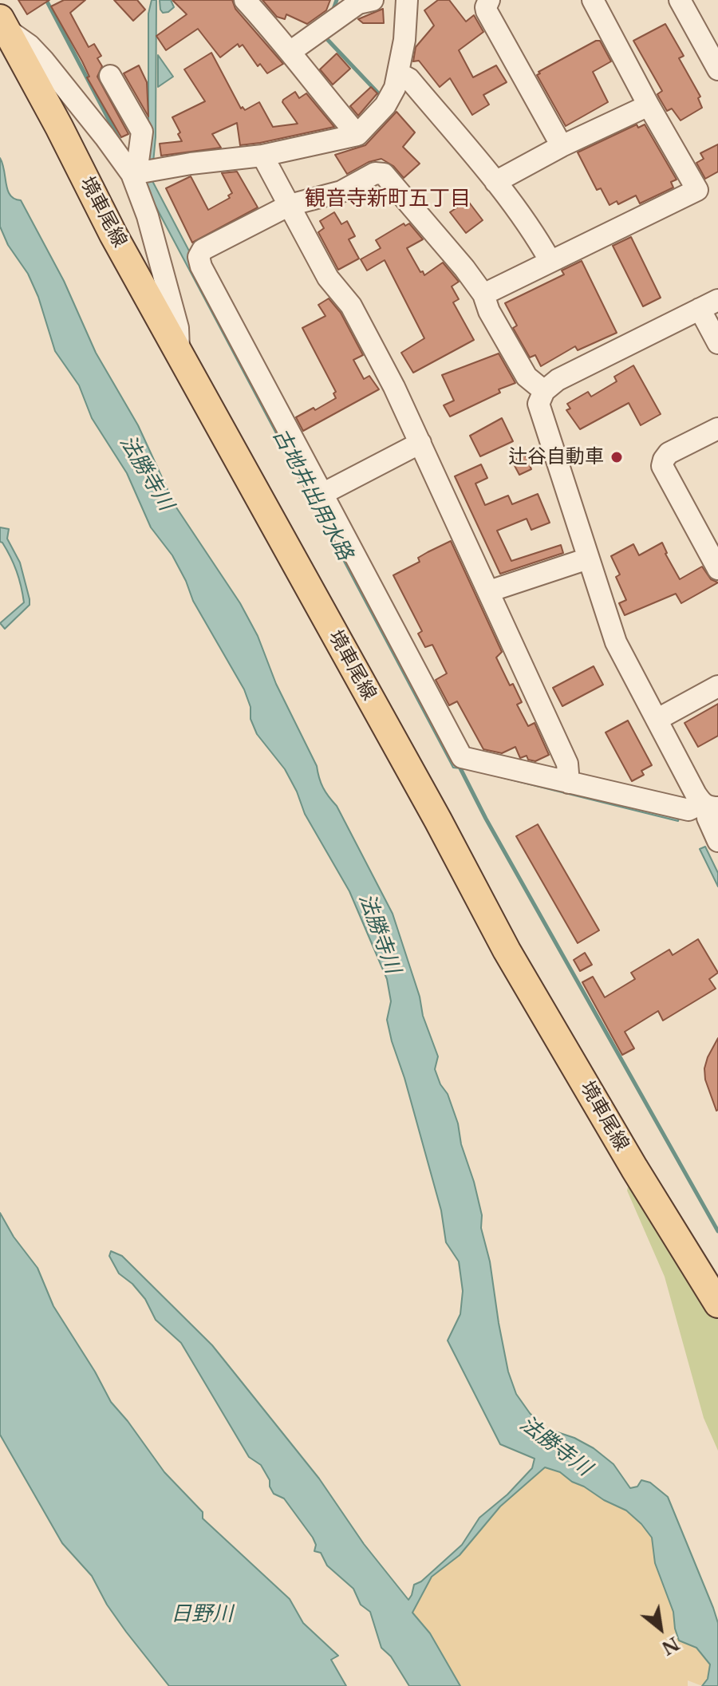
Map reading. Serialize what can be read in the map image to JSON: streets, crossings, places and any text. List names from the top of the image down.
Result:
{
  "streets": {
    "main road": ["境車尾線"]
  },
  "districts": ["観音寺新町五丁目"],
  "water": ["法勝寺川", "古地井出用水路", "日野川"],
  "places": ["辻谷自動車"],
  "north": "bottom right"
}
